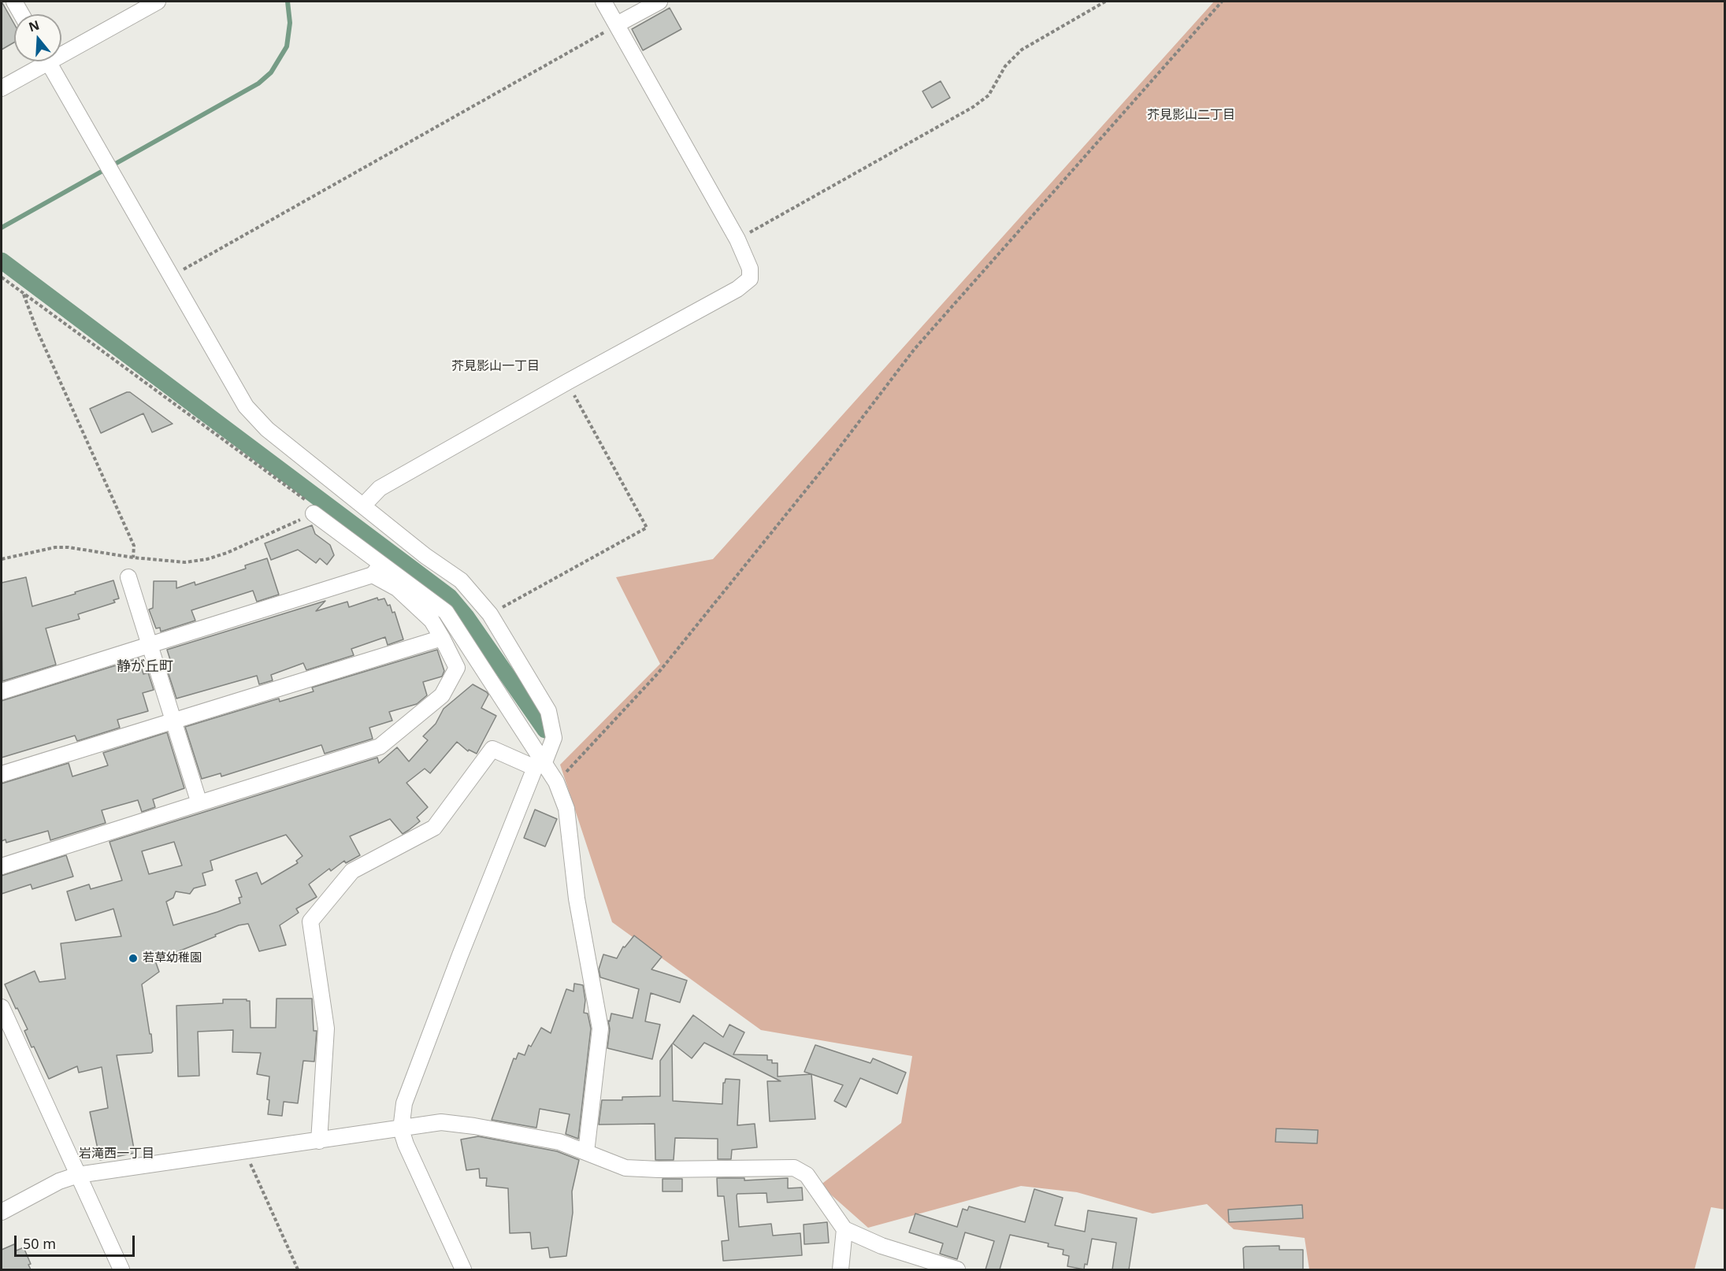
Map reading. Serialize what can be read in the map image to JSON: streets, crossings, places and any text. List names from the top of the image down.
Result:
{
  "districts": [
    "芥見影山二丁目",
    "芥見影山一丁目",
    "静が丘町",
    "岩滝西一丁目"
  ],
  "places": ["若草幼稚園"],
  "scale_bar": "50 m",
  "north": "top"
}
